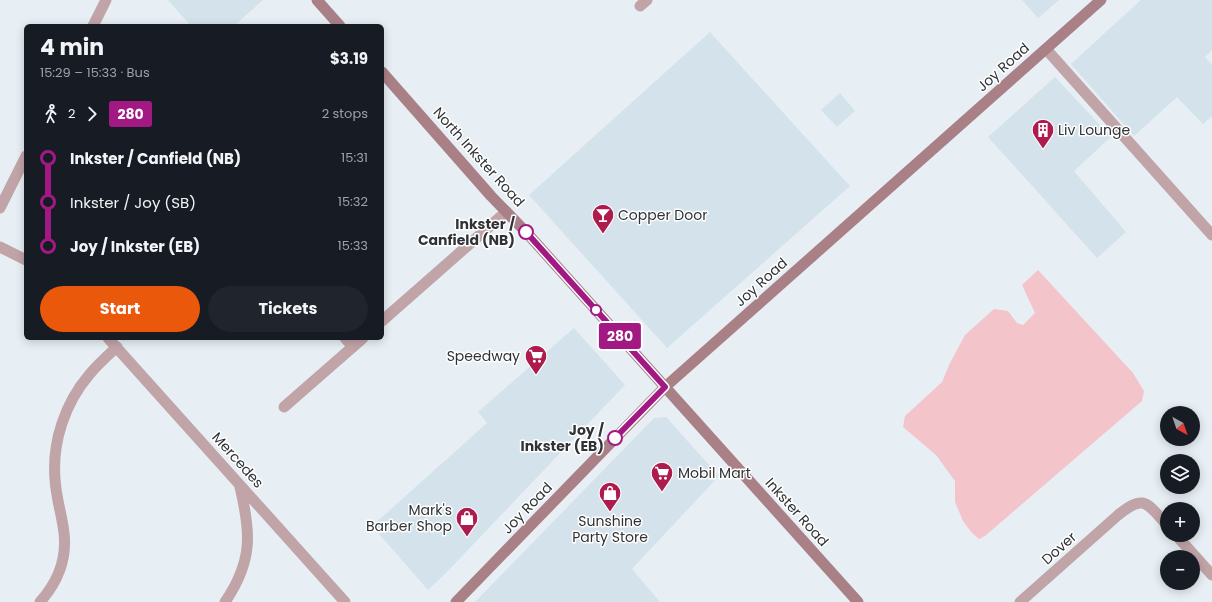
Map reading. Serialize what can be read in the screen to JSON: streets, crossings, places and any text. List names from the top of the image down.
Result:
{
  "streets": {
    "main road": ["Joy Road", "North Inkster Road", "Inkster Road"],
    "street": ["Mercedes", "Dover"]
  },
  "crossings": [
    ["Joy Road", "North Inkster Road"],
    ["Joy Road", "Inkster Road"],
    ["North Inkster Road", "Inkster Road"]
  ],
  "places": {
    "building": ["Liv Lounge"],
    "other": ["Inkster / Canfield (NB)", "Joy / Inkster (EB)"],
    "bar": ["Copper Door"],
    "supermarket": ["Speedway", "Mobil Mart"],
    "shop": ["Sunshine Party Store", "Mark's Barber Shop"]
  },
  "lines": ["bus line 280"],
  "north": "bottom right",
  "page": {
    "on_map": "280",
    "heading": ["4 min", "15:29 – 15:33 · Bus", "$3.19"],
    "legs": ["2", "280", "2 stops"],
    "list": [
      {
        "name": "Inkster / Canfield (NB)",
        "value": "15:31"
      },
      {
        "name": "Inkster / Joy (SB)",
        "value": "15:32"
      },
      {
        "name": "Joy / Inkster (EB)",
        "value": "15:33"
      }
    ],
    "buttons": ["Start", "Tickets"],
    "map_buttons": ["+", "−"]
  }
}
